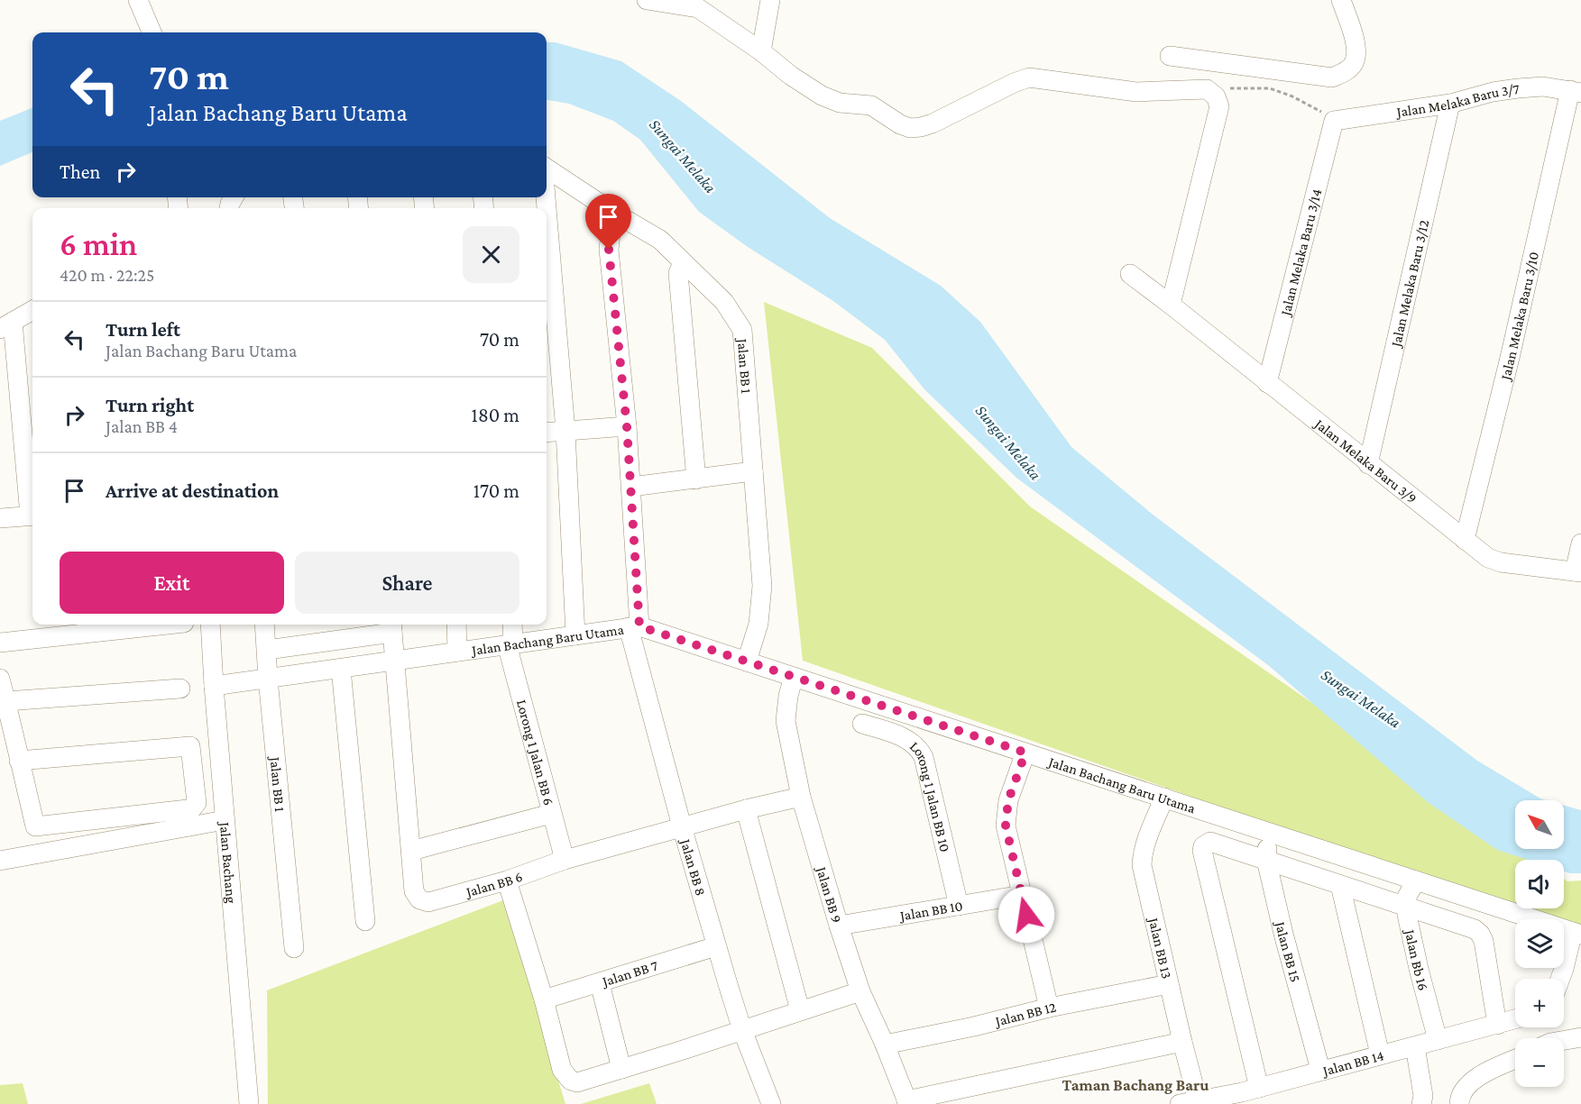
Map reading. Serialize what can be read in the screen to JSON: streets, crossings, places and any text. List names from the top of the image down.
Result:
{
  "streets": {
    "street": [
      "Jalan Melaka Baru 3/7",
      "Jalan Melaka Baru 3/14",
      "Jalan Melaka Baru 3/12",
      "Jalan Melaka Baru 3/10",
      "Jalan BB 1",
      "Jalan Melaka Baru 3/9",
      "Jalan Bachang Baru Utama",
      "Lorong 1 Jalan BB 6",
      "Lorong 1 Jalan BB 10",
      "Jalan Bachang",
      "Jalan BB 8",
      "Jalan BB 6",
      "Jalan BB 9",
      "Jalan BB 10",
      "Jalan BB 13",
      "Jalan BB 15",
      "Jalan Bb 16",
      "Jalan BB 7",
      "Jalan BB 12",
      "Jalan BB 14"
    ]
  },
  "crossings": [
    ["Jalan Melaka Baru 3/7", "Jalan Melaka Baru 3/14"],
    ["Jalan Melaka Baru 3/7", "Jalan Melaka Baru 3/12"],
    ["Jalan Melaka Baru 3/7", "Jalan Melaka Baru 3/10"],
    ["Jalan Melaka Baru 3/14", "Jalan Melaka Baru 3/9"],
    ["Jalan Melaka Baru 3/12", "Jalan Melaka Baru 3/9"],
    ["Jalan Melaka Baru 3/10", "Jalan Melaka Baru 3/9"],
    ["Jalan BB 1", "Jalan Bachang Baru Utama"],
    ["Jalan BB 1", "Jalan BB 8"],
    ["Jalan Bachang Baru Utama", "Lorong 1 Jalan BB 6"],
    ["Jalan Bachang Baru Utama", "Jalan Bachang"],
    ["Jalan Bachang Baru Utama", "Jalan BB 8"],
    ["Jalan Bachang Baru Utama", "Jalan BB 6"],
    ["Jalan Bachang Baru Utama", "Jalan BB 9"],
    ["Jalan Bachang Baru Utama", "Jalan BB 13"],
    ["Jalan Bachang Baru Utama", "Jalan BB 15"],
    ["Jalan Bachang Baru Utama", "Jalan Bb 16"],
    ["Lorong 1 Jalan BB 6", "Jalan BB 6"],
    ["Lorong 1 Jalan BB 10", "Jalan BB 10"],
    ["Jalan BB 8", "Jalan BB 6"],
    ["Jalan BB 8", "Jalan BB 7"],
    ["Jalan BB 6", "Jalan BB 9"],
    ["Jalan BB 9", "Jalan BB 10"],
    ["Jalan BB 9", "Jalan BB 12"],
    ["Jalan BB 13", "Jalan BB 12"],
    ["Jalan BB 13", "Jalan BB 14"],
    ["Jalan BB 15", "Jalan BB 14"],
    ["Jalan Bb 16", "Jalan BB 14"]
  ],
  "districts": ["Taman Bachang Baru"],
  "water": ["Sungai Melaka"],
  "north": "top left",
  "page": {
    "turn": ["70 m", "Jalan Bachang Baru Utama"],
    "then": "Then",
    "heading": ["6 min", "420 m · 22:25"],
    "list": [
      {
        "name": "Turn left",
        "note": "Jalan Bachang Baru Utama",
        "value": "70 m"
      },
      {
        "name": "Turn right",
        "note": "Jalan BB 4",
        "value": "180 m"
      },
      {
        "name": "Arrive at destination",
        "value": "170 m"
      }
    ],
    "buttons": ["Exit", "Share"],
    "map_buttons": ["+", "−"]
  }
}
